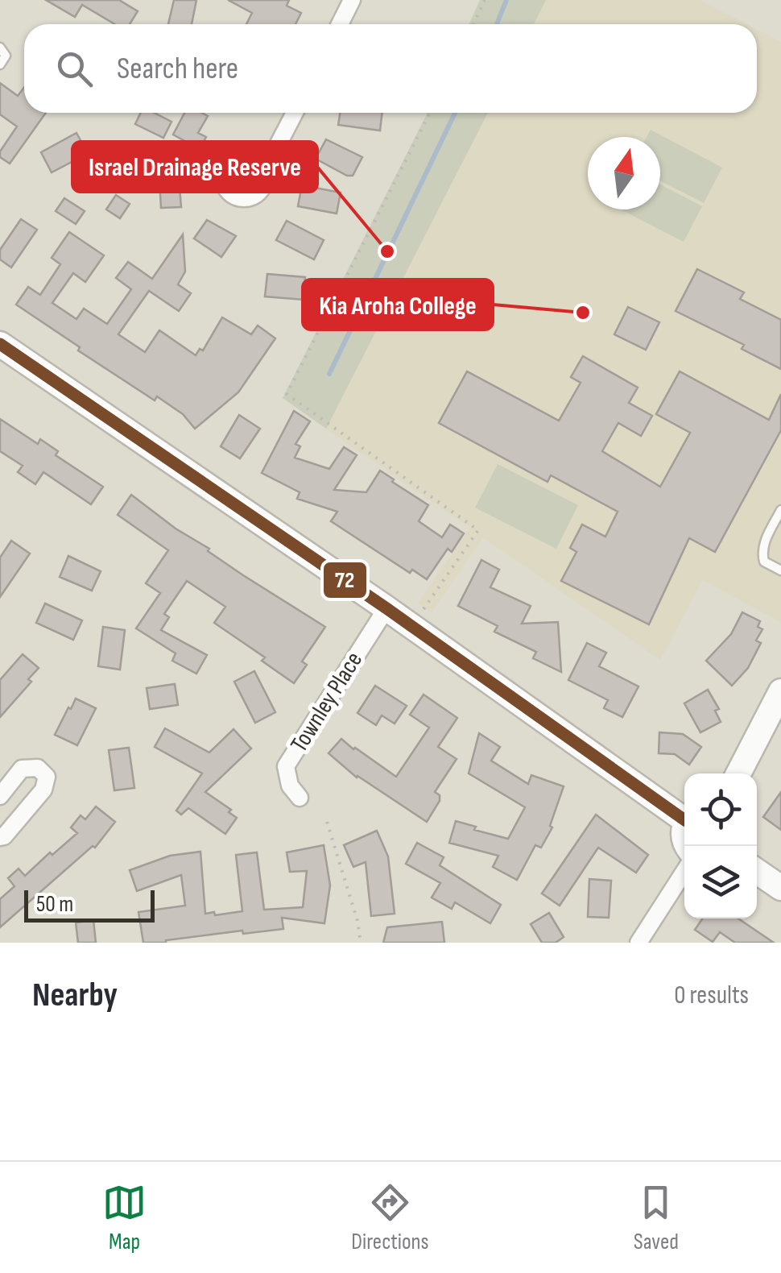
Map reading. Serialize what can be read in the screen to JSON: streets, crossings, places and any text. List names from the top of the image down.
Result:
{
  "streets": {
    "street": ["Townley Place"]
  },
  "places": ["Israel Drainage Reserve", "Kia Aroha College"],
  "lines": ["transit line 72"],
  "scale_bar": "50 m",
  "north": "top",
  "page": {
    "search": "Search here",
    "scale": "50 m",
    "heading": ["Nearby", "0 results"],
    "nav": ["Map", "Directions", "Saved"]
  }
}
